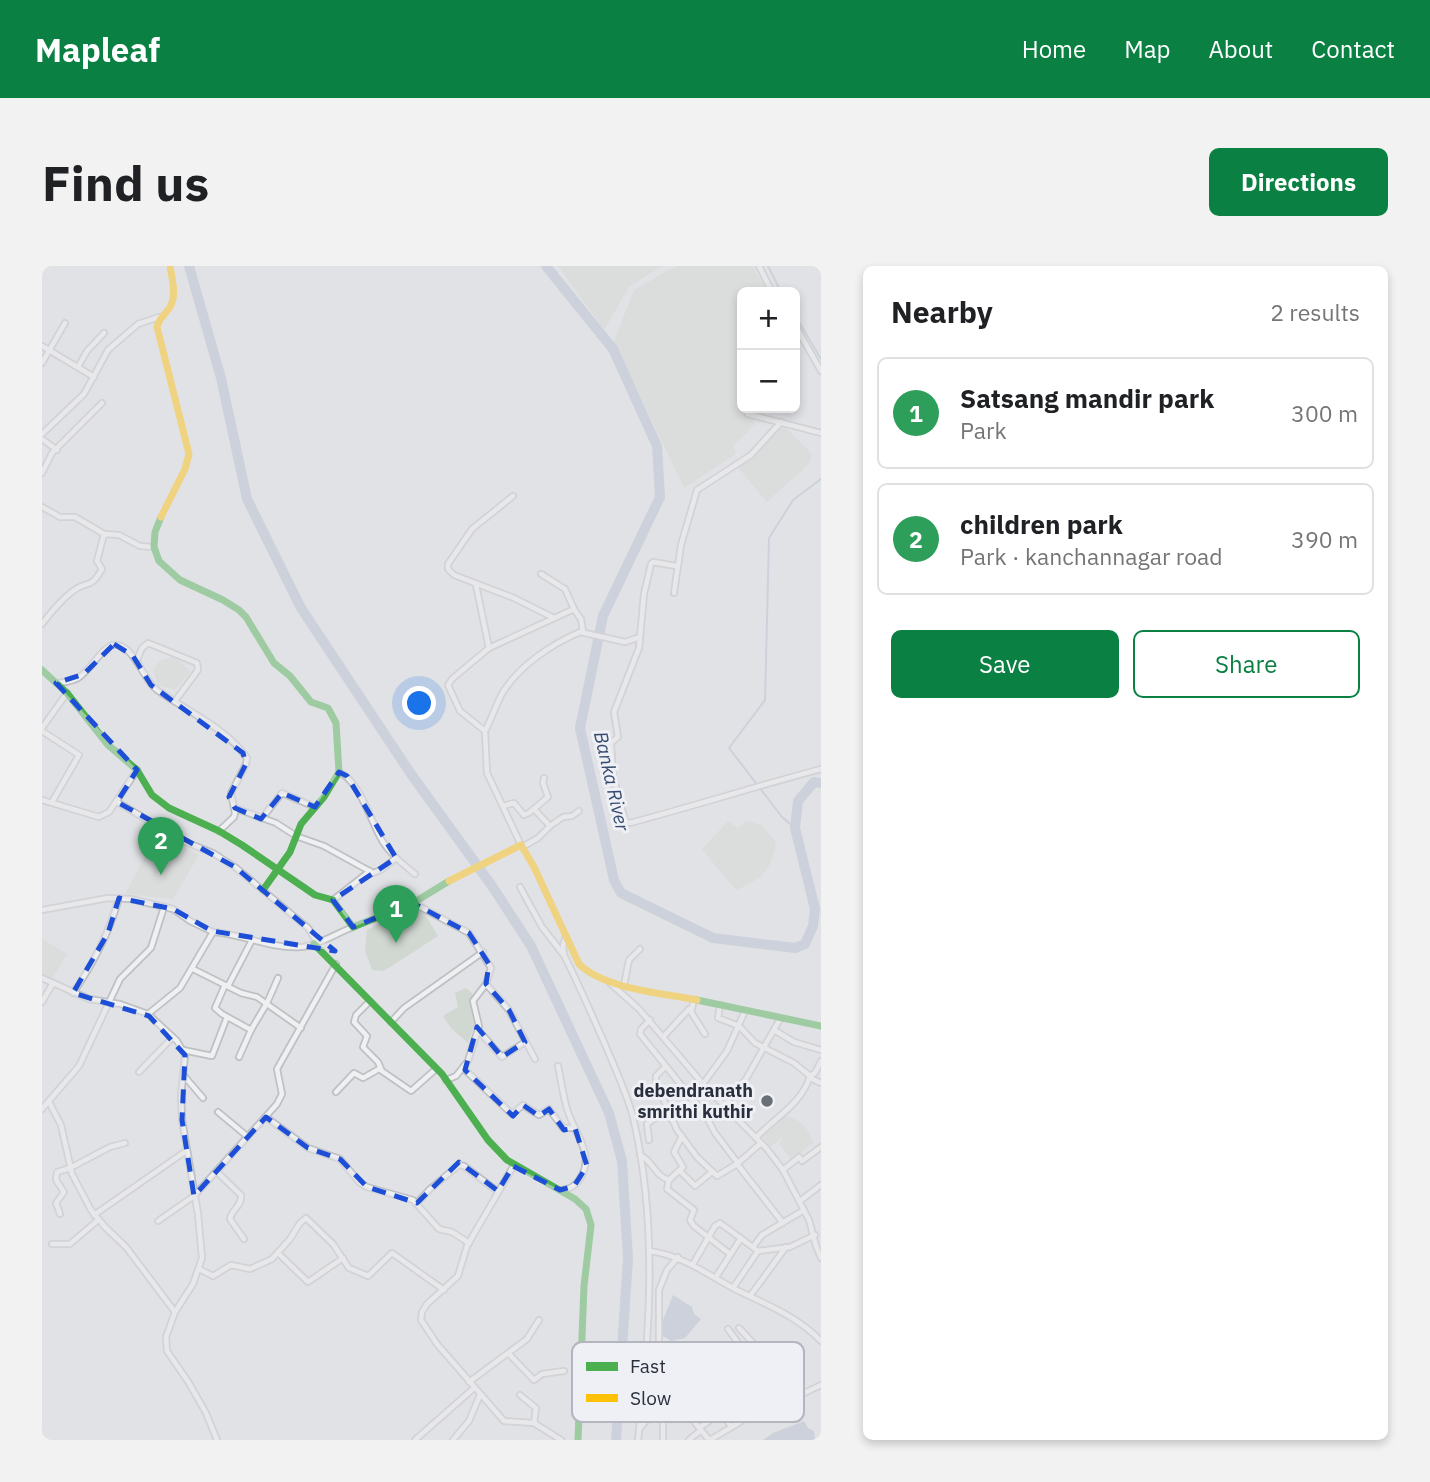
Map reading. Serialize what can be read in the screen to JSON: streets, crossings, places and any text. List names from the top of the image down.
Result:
{
  "water": ["Banka River"],
  "places": ["debendranath smrithi kuthir"],
  "legend": ["Fast", "Slow"],
  "page": {
    "header": "Mapleaf",
    "nav": [
      "Home",
      "Map",
      "About",
      "Contact"
    ],
    "buttons": [
      "Directions",
      ["Save", "Share"]
    ],
    "title": "Find us",
    "heading": ["Nearby", "2 results"],
    "map_buttons": ["+", "−"],
    "list": [
      {
        "mark": "1",
        "name": "Satsang mandir park",
        "note": "Park",
        "value": "300 m"
      },
      {
        "mark": "2",
        "name": "children park",
        "note": "Park · kanchannagar road",
        "value": "390 m"
      }
    ],
    "pins": ["2", "1"]
  }
}
